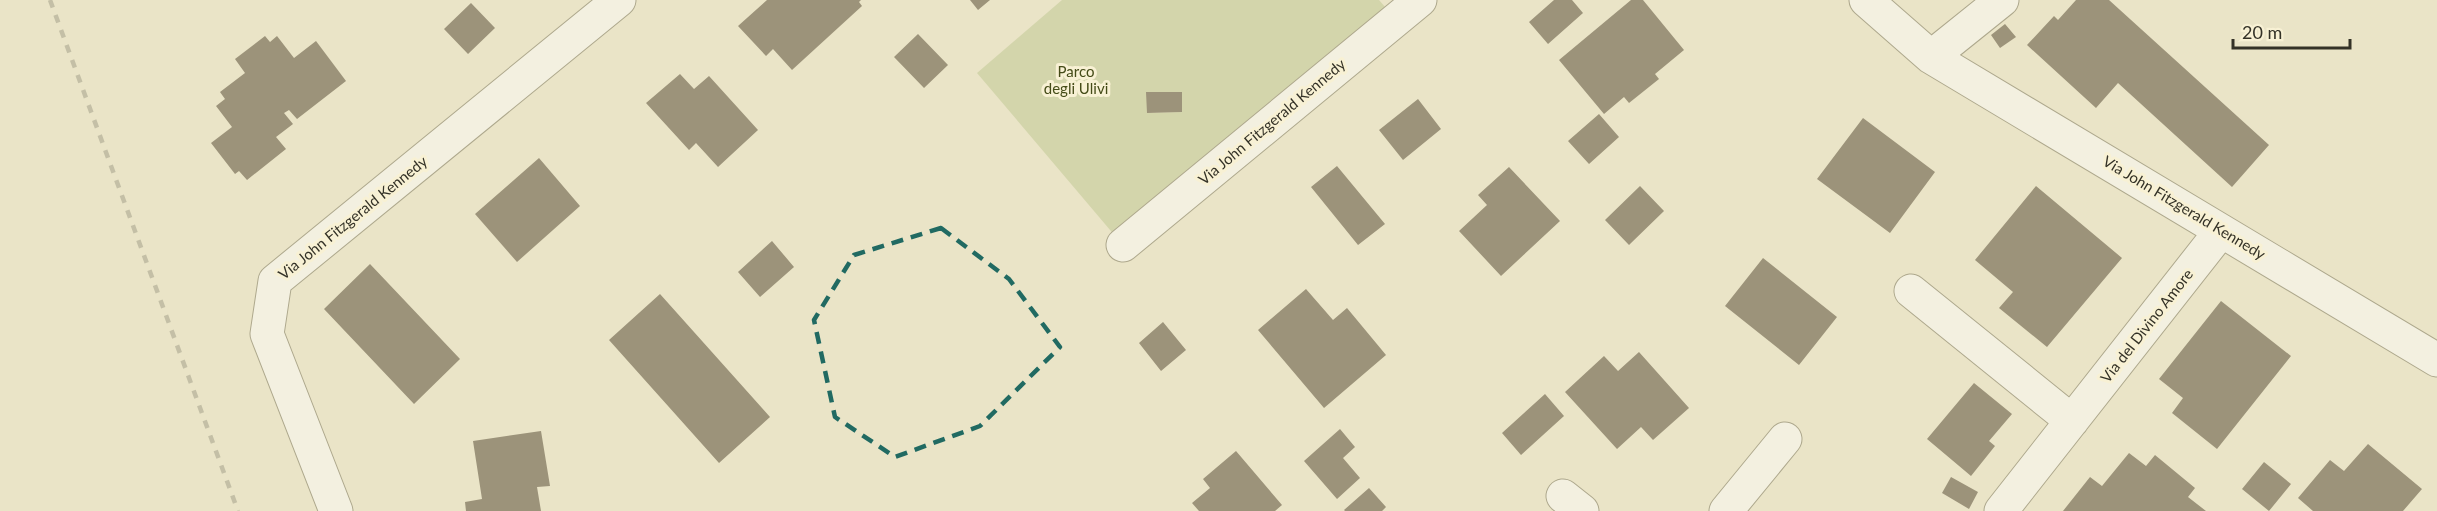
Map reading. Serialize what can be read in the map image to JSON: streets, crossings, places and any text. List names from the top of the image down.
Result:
{
  "streets": {
    "street": ["Via John Fitzgerald Kennedy", "Via del Divino Amore"]
  },
  "crossings": [
    ["Via John Fitzgerald Kennedy", "Via del Divino Amore"]
  ],
  "parks": ["Parco degli Ulivi"],
  "scale_bar": "20 m"
}
